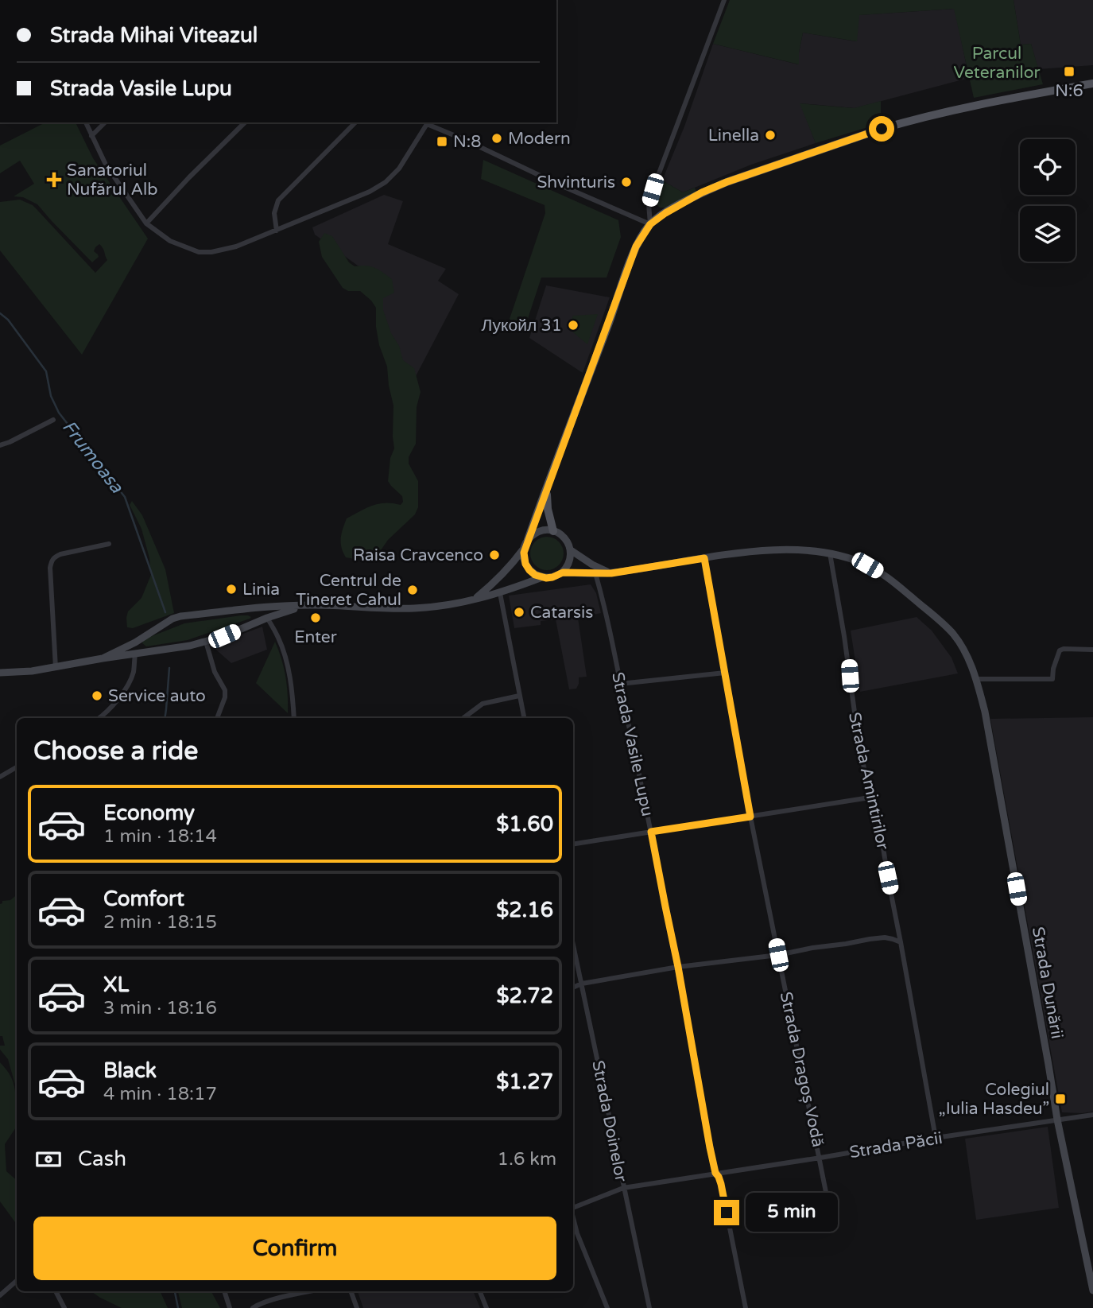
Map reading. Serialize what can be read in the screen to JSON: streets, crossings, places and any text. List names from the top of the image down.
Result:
{
  "streets": {
    "main road": ["Strada Dunării"],
    "street": [
      "Strada Vasile Lupu",
      "Strada Amintirilor",
      "Strada Dragoș Vodă",
      "Strada Doinelor",
      "Strada Păcii"
    ]
  },
  "crossings": [
    ["Strada Vasile Lupu", "Strada Dunării"],
    ["Strada Vasile Lupu", "Strada Păcii"],
    ["Strada Amintirilor", "Strada Dunării"],
    ["Strada Amintirilor", "Strada Păcii"],
    ["Strada Dunării", "Strada Dragoș Vodă"],
    ["Strada Dunării", "Strada Păcii"],
    ["Strada Dragoș Vodă", "Strada Păcii"],
    ["Strada Doinelor", "Strada Păcii"]
  ],
  "water": ["Frumoasa"],
  "parks": ["Parcul Veteranilor"],
  "places": {
    "transit": ["N:6", "N:8", "Colegiul „Iulia Hasdeu”"],
    "other": [
      "Linella",
      "Modern",
      "Shvinturis",
      "Лукойл 31",
      "Raisa Cravcenco",
      "Linia",
      "Centrul de Tineret Cahul",
      "Catarsis",
      "Enter",
      "Service auto"
    ],
    "health": ["Sanatoriul Nufărul Alb"]
  },
  "page": {
    "banner": ["Strada Mihai Viteazul", "Strada Vasile Lupu"],
    "heading": "Choose a ride",
    "list": [
      {
        "name": "Economy",
        "note": "1 min · 18:14",
        "value": "$1.60"
      },
      {
        "name": "Comfort",
        "note": "2 min · 18:15",
        "value": "$2.16"
      },
      {
        "name": "XL",
        "note": "3 min · 18:16",
        "value": "$2.72"
      },
      {
        "name": "Black",
        "note": "4 min · 18:17",
        "value": "$1.27"
      }
    ],
    "pay": ["Cash", "1.6 km"],
    "bubble": "5 min",
    "buttons": "Confirm"
  }
}
